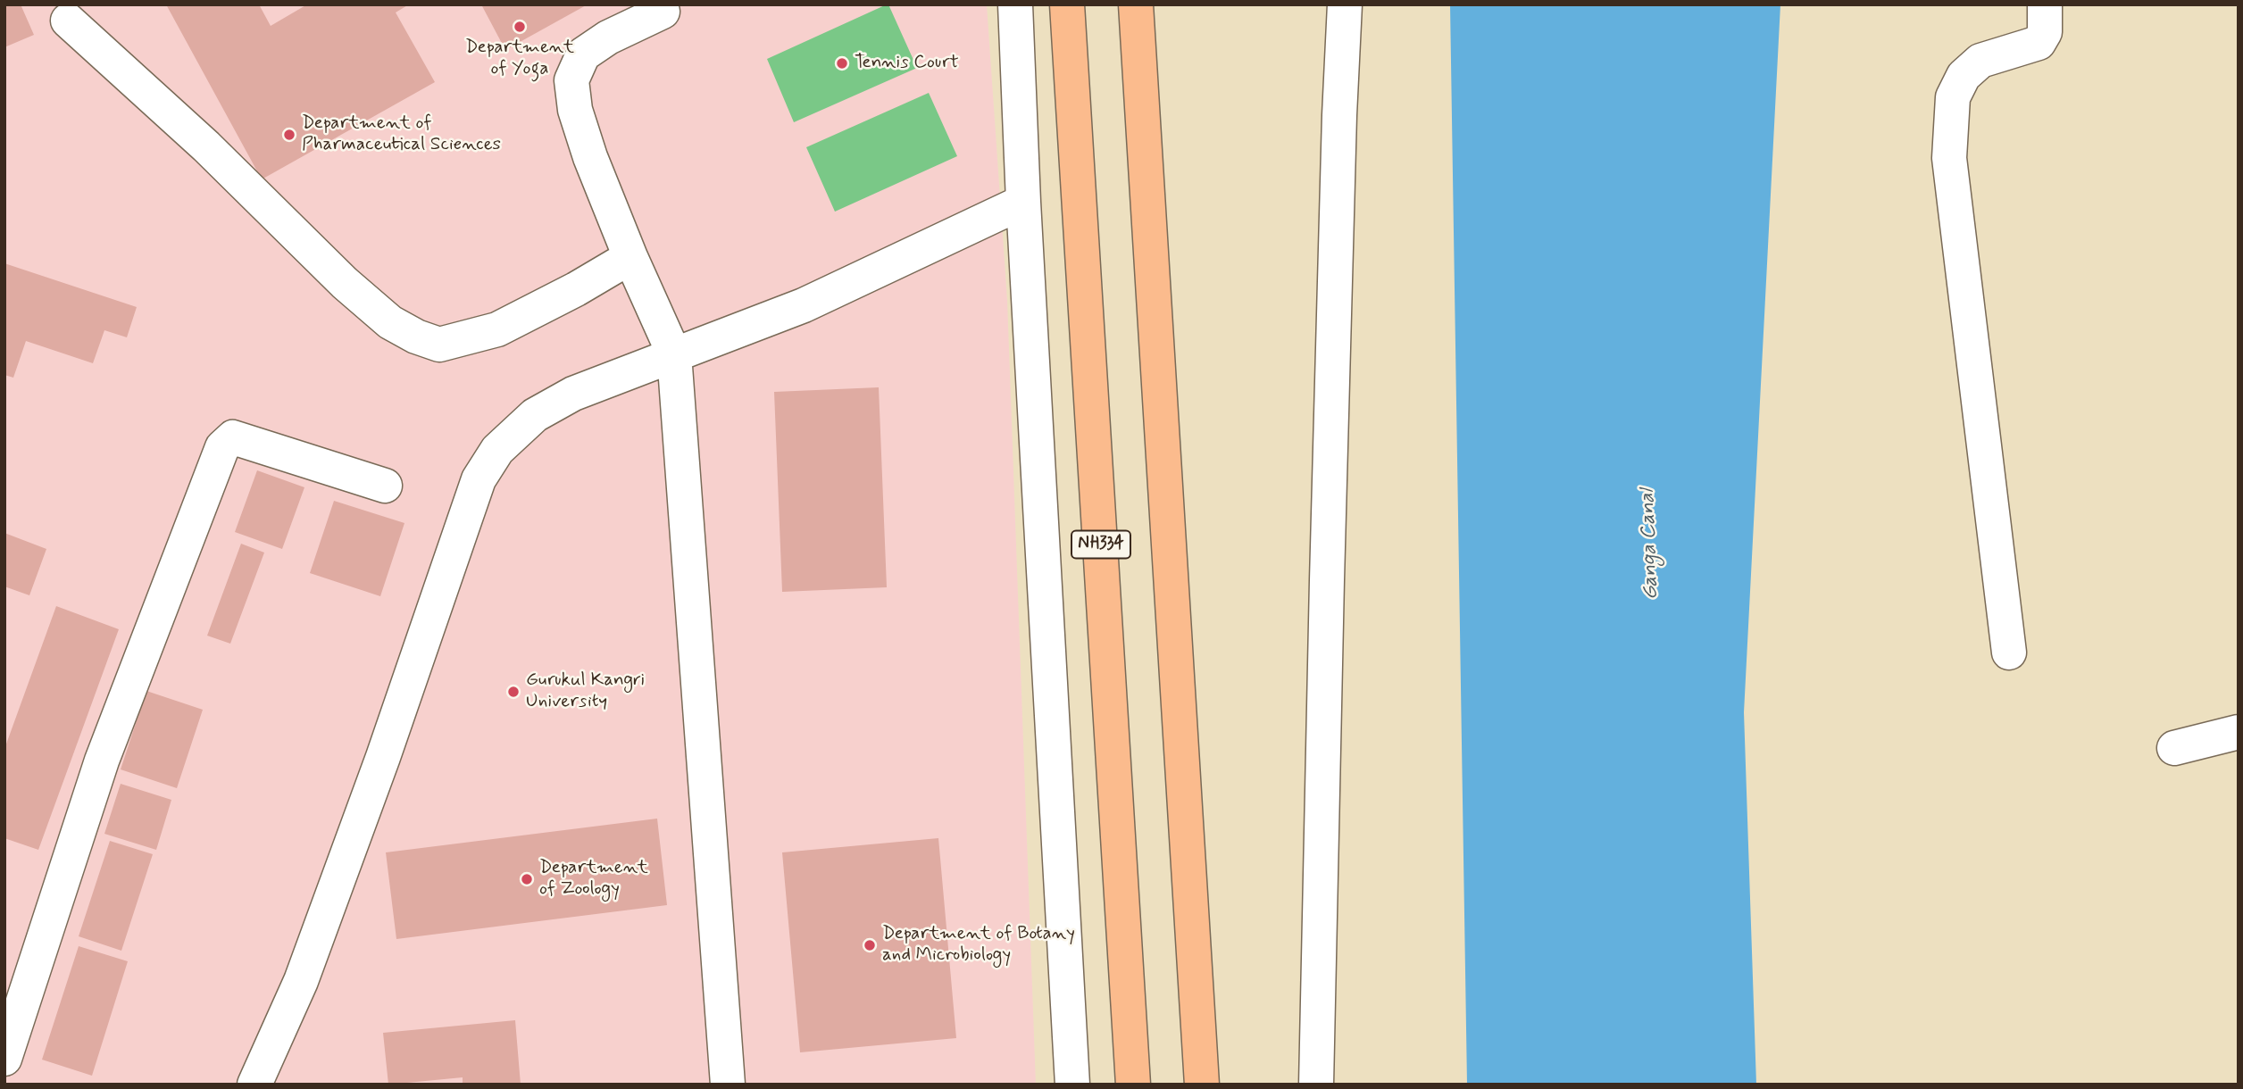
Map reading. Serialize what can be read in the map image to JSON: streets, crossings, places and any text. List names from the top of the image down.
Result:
{
  "streets": {
    "highway": ["NH334"]
  },
  "water": ["Ganga Canal"],
  "places": [
    "Department of Yoga",
    "Tennis Court",
    "Department of Pharmaceutical Sciences",
    "Gurukul Kangri University",
    "Department of Zoology",
    "Department of Botany and Microbiology"
  ]
}
